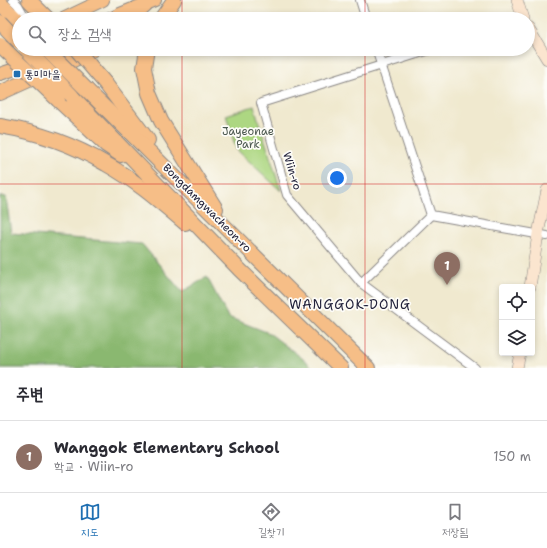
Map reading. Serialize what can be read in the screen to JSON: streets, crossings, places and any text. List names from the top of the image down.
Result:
{
  "streets": {
    "highway": ["Bongdamgwacheon-ro"],
    "street": ["Wiin-ro"]
  },
  "districts": ["WANGGOK-DONG"],
  "parks": ["Jayeonae Park"],
  "places": {
    "transit": ["통미마을"]
  },
  "page": {
    "search": "장소 검색",
    "pins": "1",
    "heading": "주변",
    "list": [
      {
        "mark": "1",
        "name": "Wanggok Elementary School",
        "note": "학교 · Wiin-ro",
        "value": "150 m"
      }
    ],
    "nav": ["지도", "길찾기", "저장됨"]
  }
}
